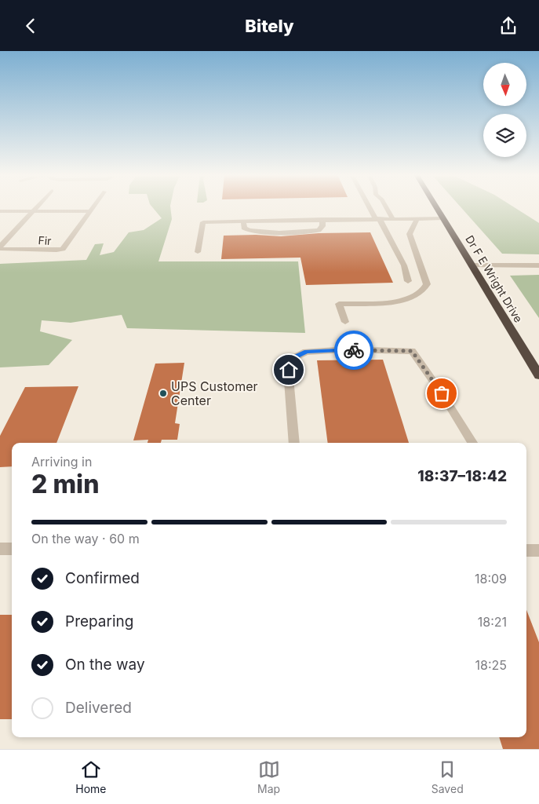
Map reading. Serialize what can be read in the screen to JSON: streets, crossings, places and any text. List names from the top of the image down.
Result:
{
  "streets": {
    "highway": ["Dr F E Wright Drive"],
    "street": ["Fir"]
  },
  "places": ["UPS Customer Center"],
  "north": "bottom",
  "page": {
    "header": "Bitely",
    "heading": ["2 min", "Arriving in", "18:37–18:42"],
    "bar": "On the way · 60 m",
    "list": [
      ["Confirmed", "18:09"],
      ["Preparing", "18:21"],
      ["On the way", "18:25"],
      "Delivered"
    ],
    "tabs": ["Home", "Map", "Saved"]
  }
}
